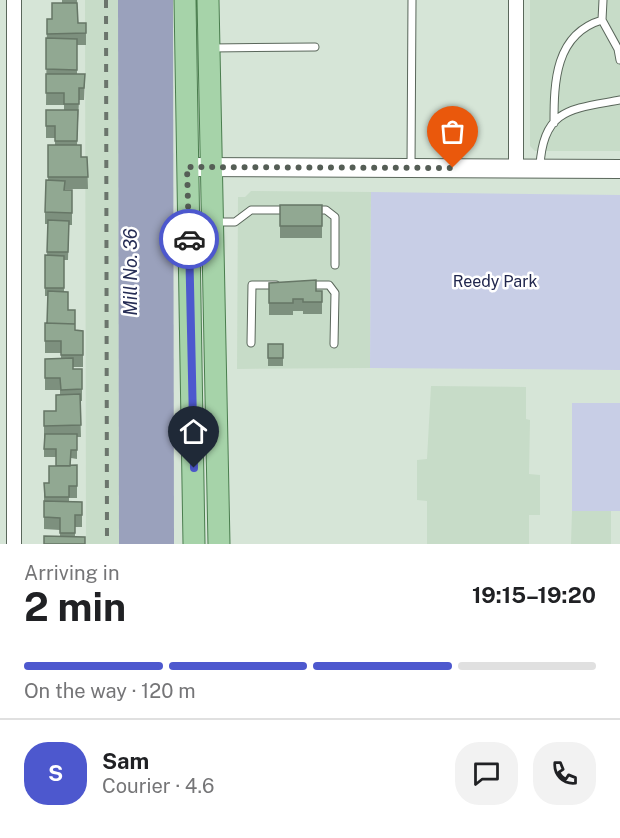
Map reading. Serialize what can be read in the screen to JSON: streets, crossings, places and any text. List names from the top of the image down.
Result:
{
  "water": ["Mill No. 36"],
  "parks": ["Reedy Park"],
  "page": {
    "heading": ["2 min", "Arriving in", "19:15–19:20"],
    "panel": ["Sam", "Courier · 4.6"],
    "bar": "On the way · 120 m",
    "round": "S"
  }
}
